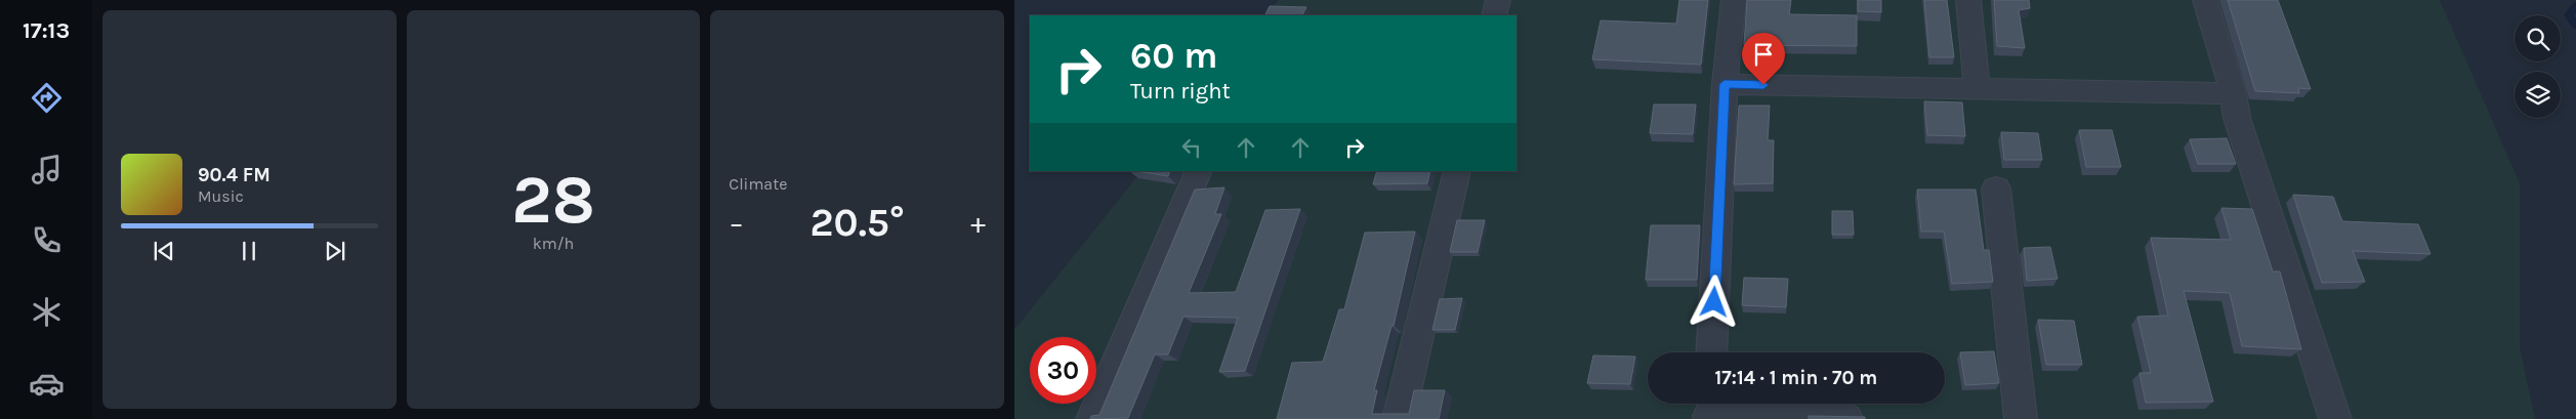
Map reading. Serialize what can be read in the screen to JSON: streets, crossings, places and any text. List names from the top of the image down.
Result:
{
  "page": {
    "tabs": "17:13",
    "tile": [
      ["28", "km/h"],
      "Climate"
    ],
    "turn": ["60 m", "Turn right"],
    "song": ["90.4 FM", "Music"],
    "heat": ["−", "20.5°", "+"],
    "limit": "30",
    "trip": "17:14 · 1 min · 70 m"
  }
}
